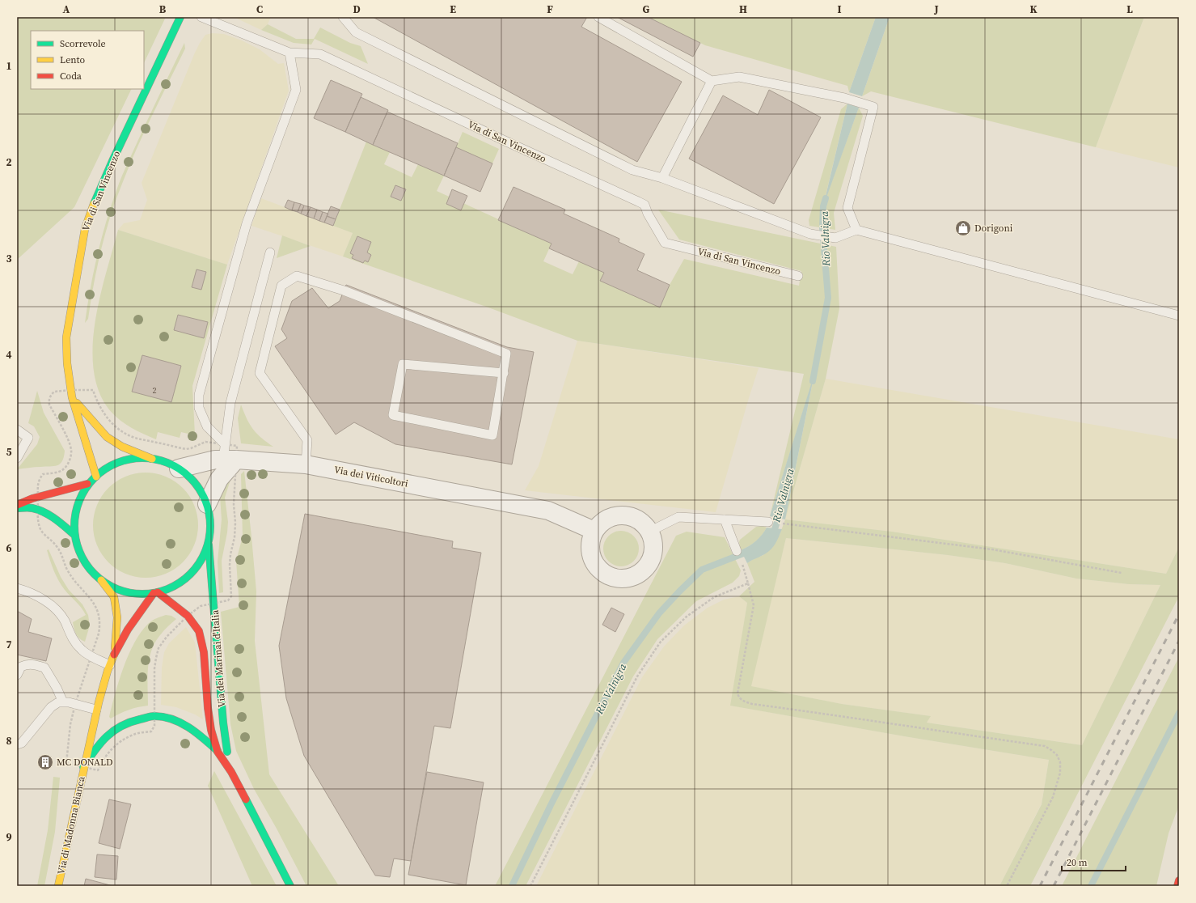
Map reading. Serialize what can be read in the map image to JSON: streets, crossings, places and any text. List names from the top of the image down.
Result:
{
  "streets": {
    "main road": ["Via di San Vincenzo", "Via dei Marinai d'Italia", "Via di Madonna Bianca"],
    "street": ["Via dei Viticoltori"]
  },
  "crossings": [
    ["Via dei Marinai d'Italia", "Via di Madonna Bianca"]
  ],
  "water": ["Rio Valnigra"],
  "places": {
    "shop": ["Dorigoni"],
    "building": ["MC DONALD"]
  },
  "house_numbers": ["2"],
  "legend": ["Scorrevole", "Lento", "Coda"],
  "scale_bar": "20 m",
  "grid": {
    "columns": [
      "A",
      "B",
      "C",
      "D",
      "E",
      "F",
      "G",
      "H",
      "I",
      "J",
      "K",
      "L"
    ],
    "rows": [
      "1",
      "2",
      "3",
      "4",
      "5",
      "6",
      "7",
      "8",
      "9"
    ]
  }
}
